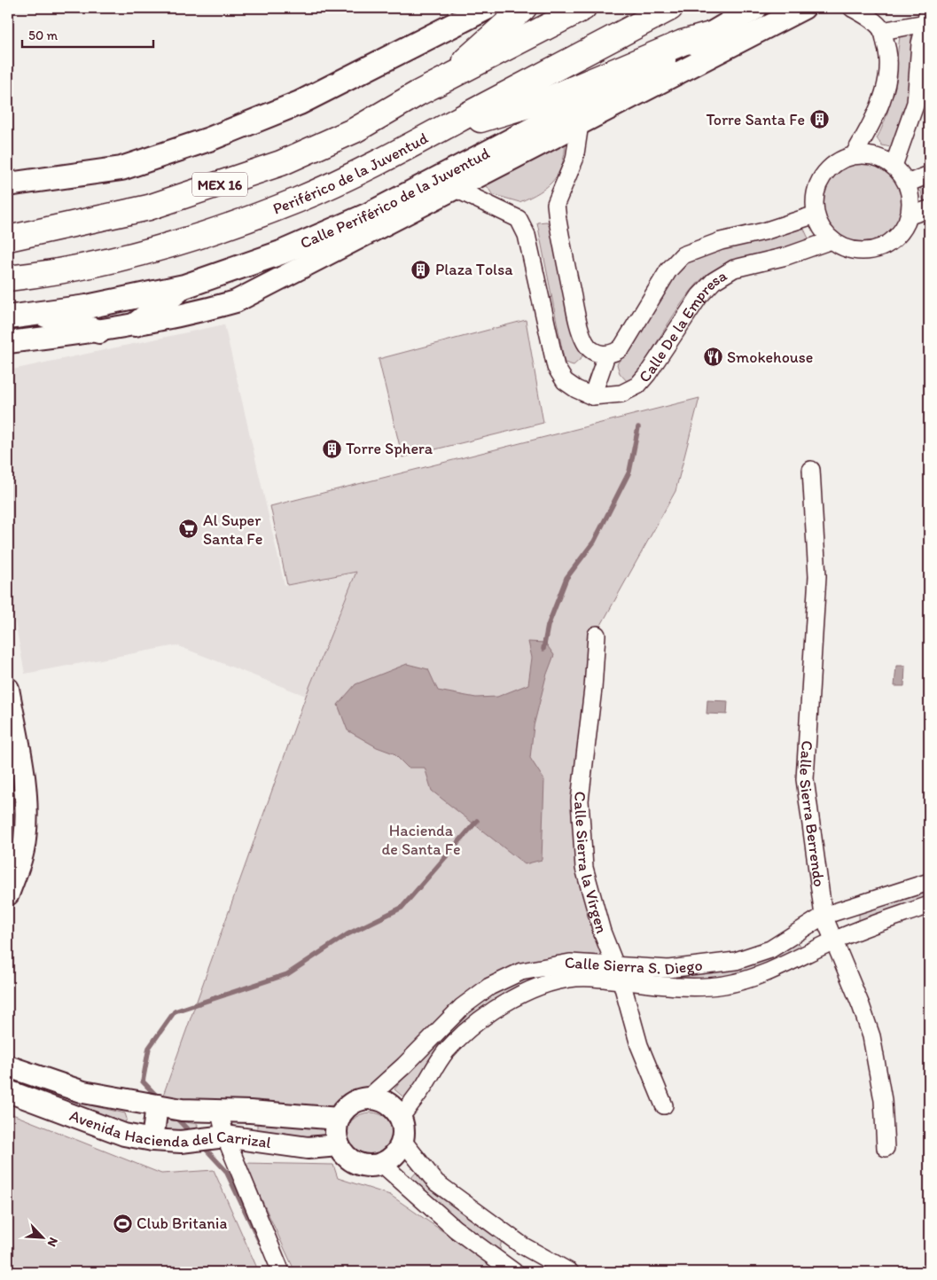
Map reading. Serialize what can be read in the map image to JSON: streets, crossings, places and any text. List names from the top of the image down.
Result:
{
  "streets": {
    "highway": ["Periférico de la Juventud", "MEX 16"],
    "main road": ["Calle Periférico de la Juventud"],
    "street": [
      "Calle De la Empresa",
      "Calle Sierra Berrendo",
      "Calle Sierra la Vírgen",
      "Calle Sierra S. Diego",
      "Avenida Hacienda del Carrizal"
    ]
  },
  "crossings": [
    ["Calle Sierra Berrendo", "Calle Sierra S. Diego"],
    ["Calle Sierra la Vírgen", "Calle Sierra S. Diego"],
    ["Calle Sierra S. Diego", "Avenida Hacienda del Carrizal"]
  ],
  "parks": ["Hacienda de Santa Fe"],
  "places": {
    "building": ["Torre Santa Fe", "Plaza Tolsa", "Torre Sphera"],
    "restaurant": ["Smokehouse"],
    "supermarket": ["Al Super Santa Fe"],
    "sports": ["Club Britania"]
  },
  "scale_bar": "50 m",
  "north": "bottom right"
}
